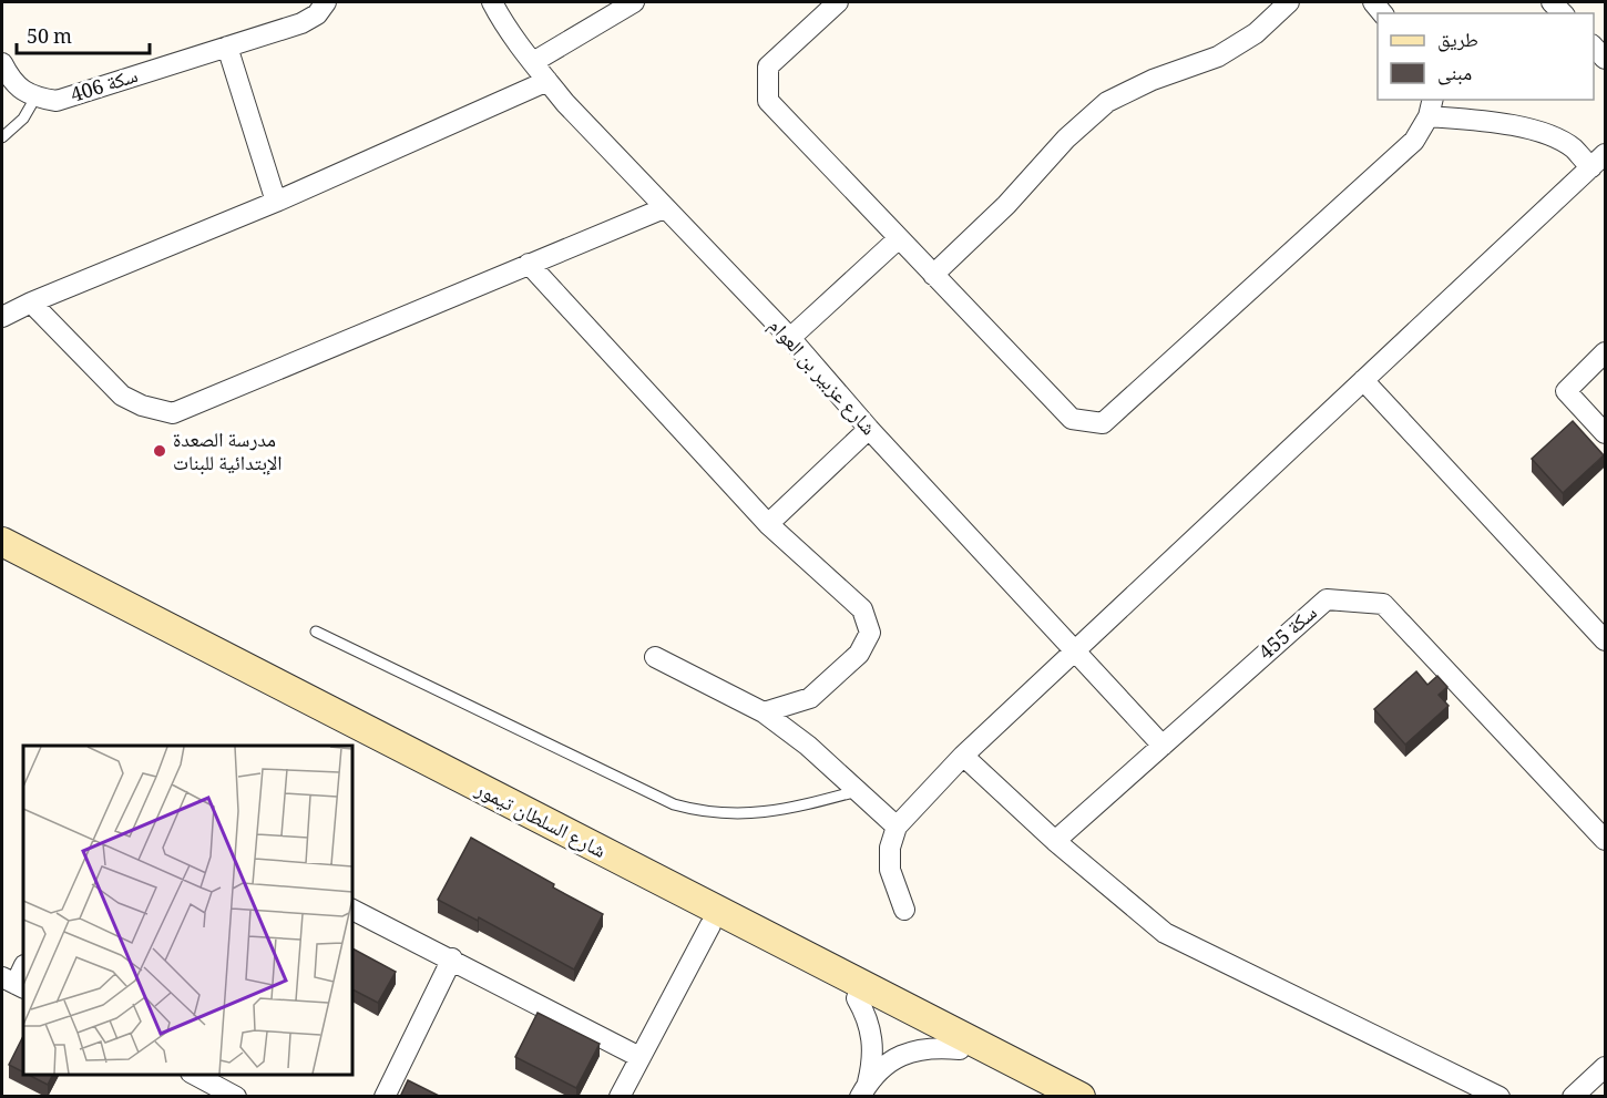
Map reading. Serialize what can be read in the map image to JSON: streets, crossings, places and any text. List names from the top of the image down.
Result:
{
  "streets": {
    "main road": ["شارع السلطان تيمور"],
    "street": ["سكة 406", "شارع عزبير بن العوام", "سكة 455"]
  },
  "crossings": [
    ["شارع عزبير بن العوام", "سكة 455"]
  ],
  "places": ["مدرسة الصعدة الإبتدائية للبنات"],
  "legend": ["طريق", "مبنى"],
  "scale_bar": "50 m"
}
